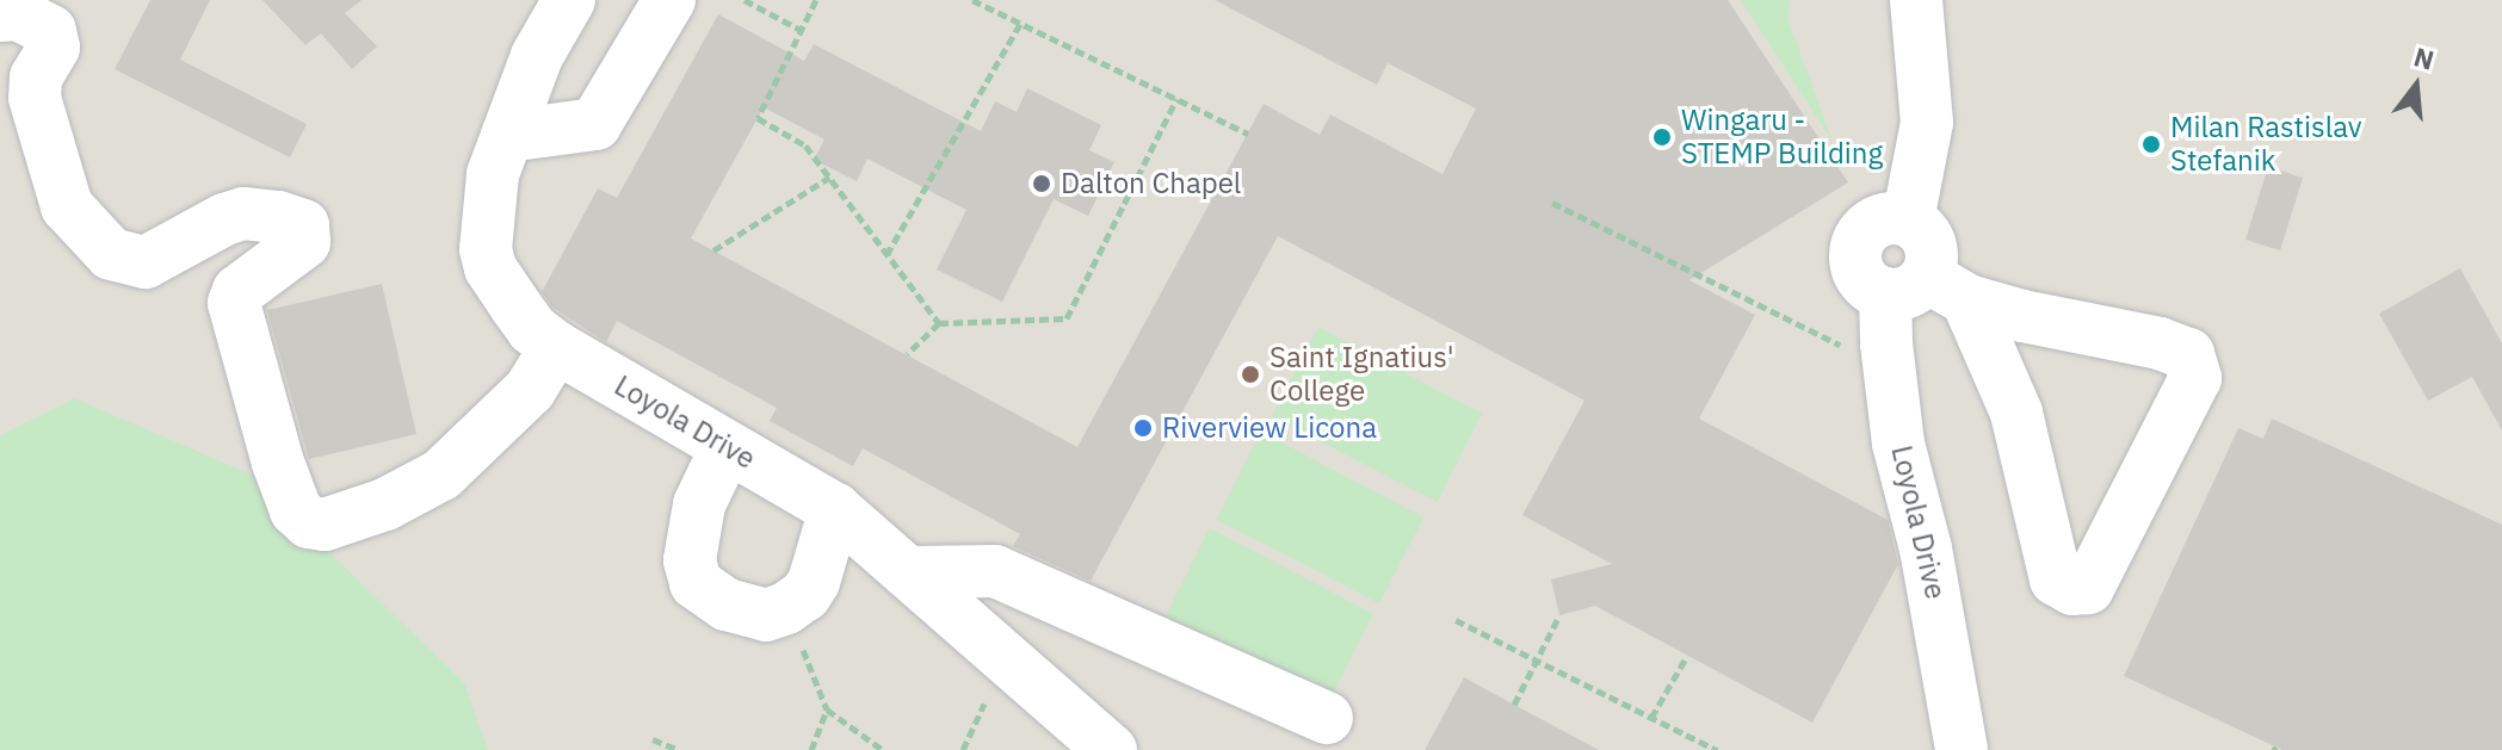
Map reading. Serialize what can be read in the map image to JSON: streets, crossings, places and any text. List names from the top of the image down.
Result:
{
  "streets": {
    "street": ["Loyola Drive"]
  },
  "places": [
    "Wingaru - STEMP Building",
    "Milan Rastislav Stefanik",
    "Dalton Chapel",
    "Saint Ignatius' College",
    "Riverview Licona"
  ],
  "north": "top"
}
